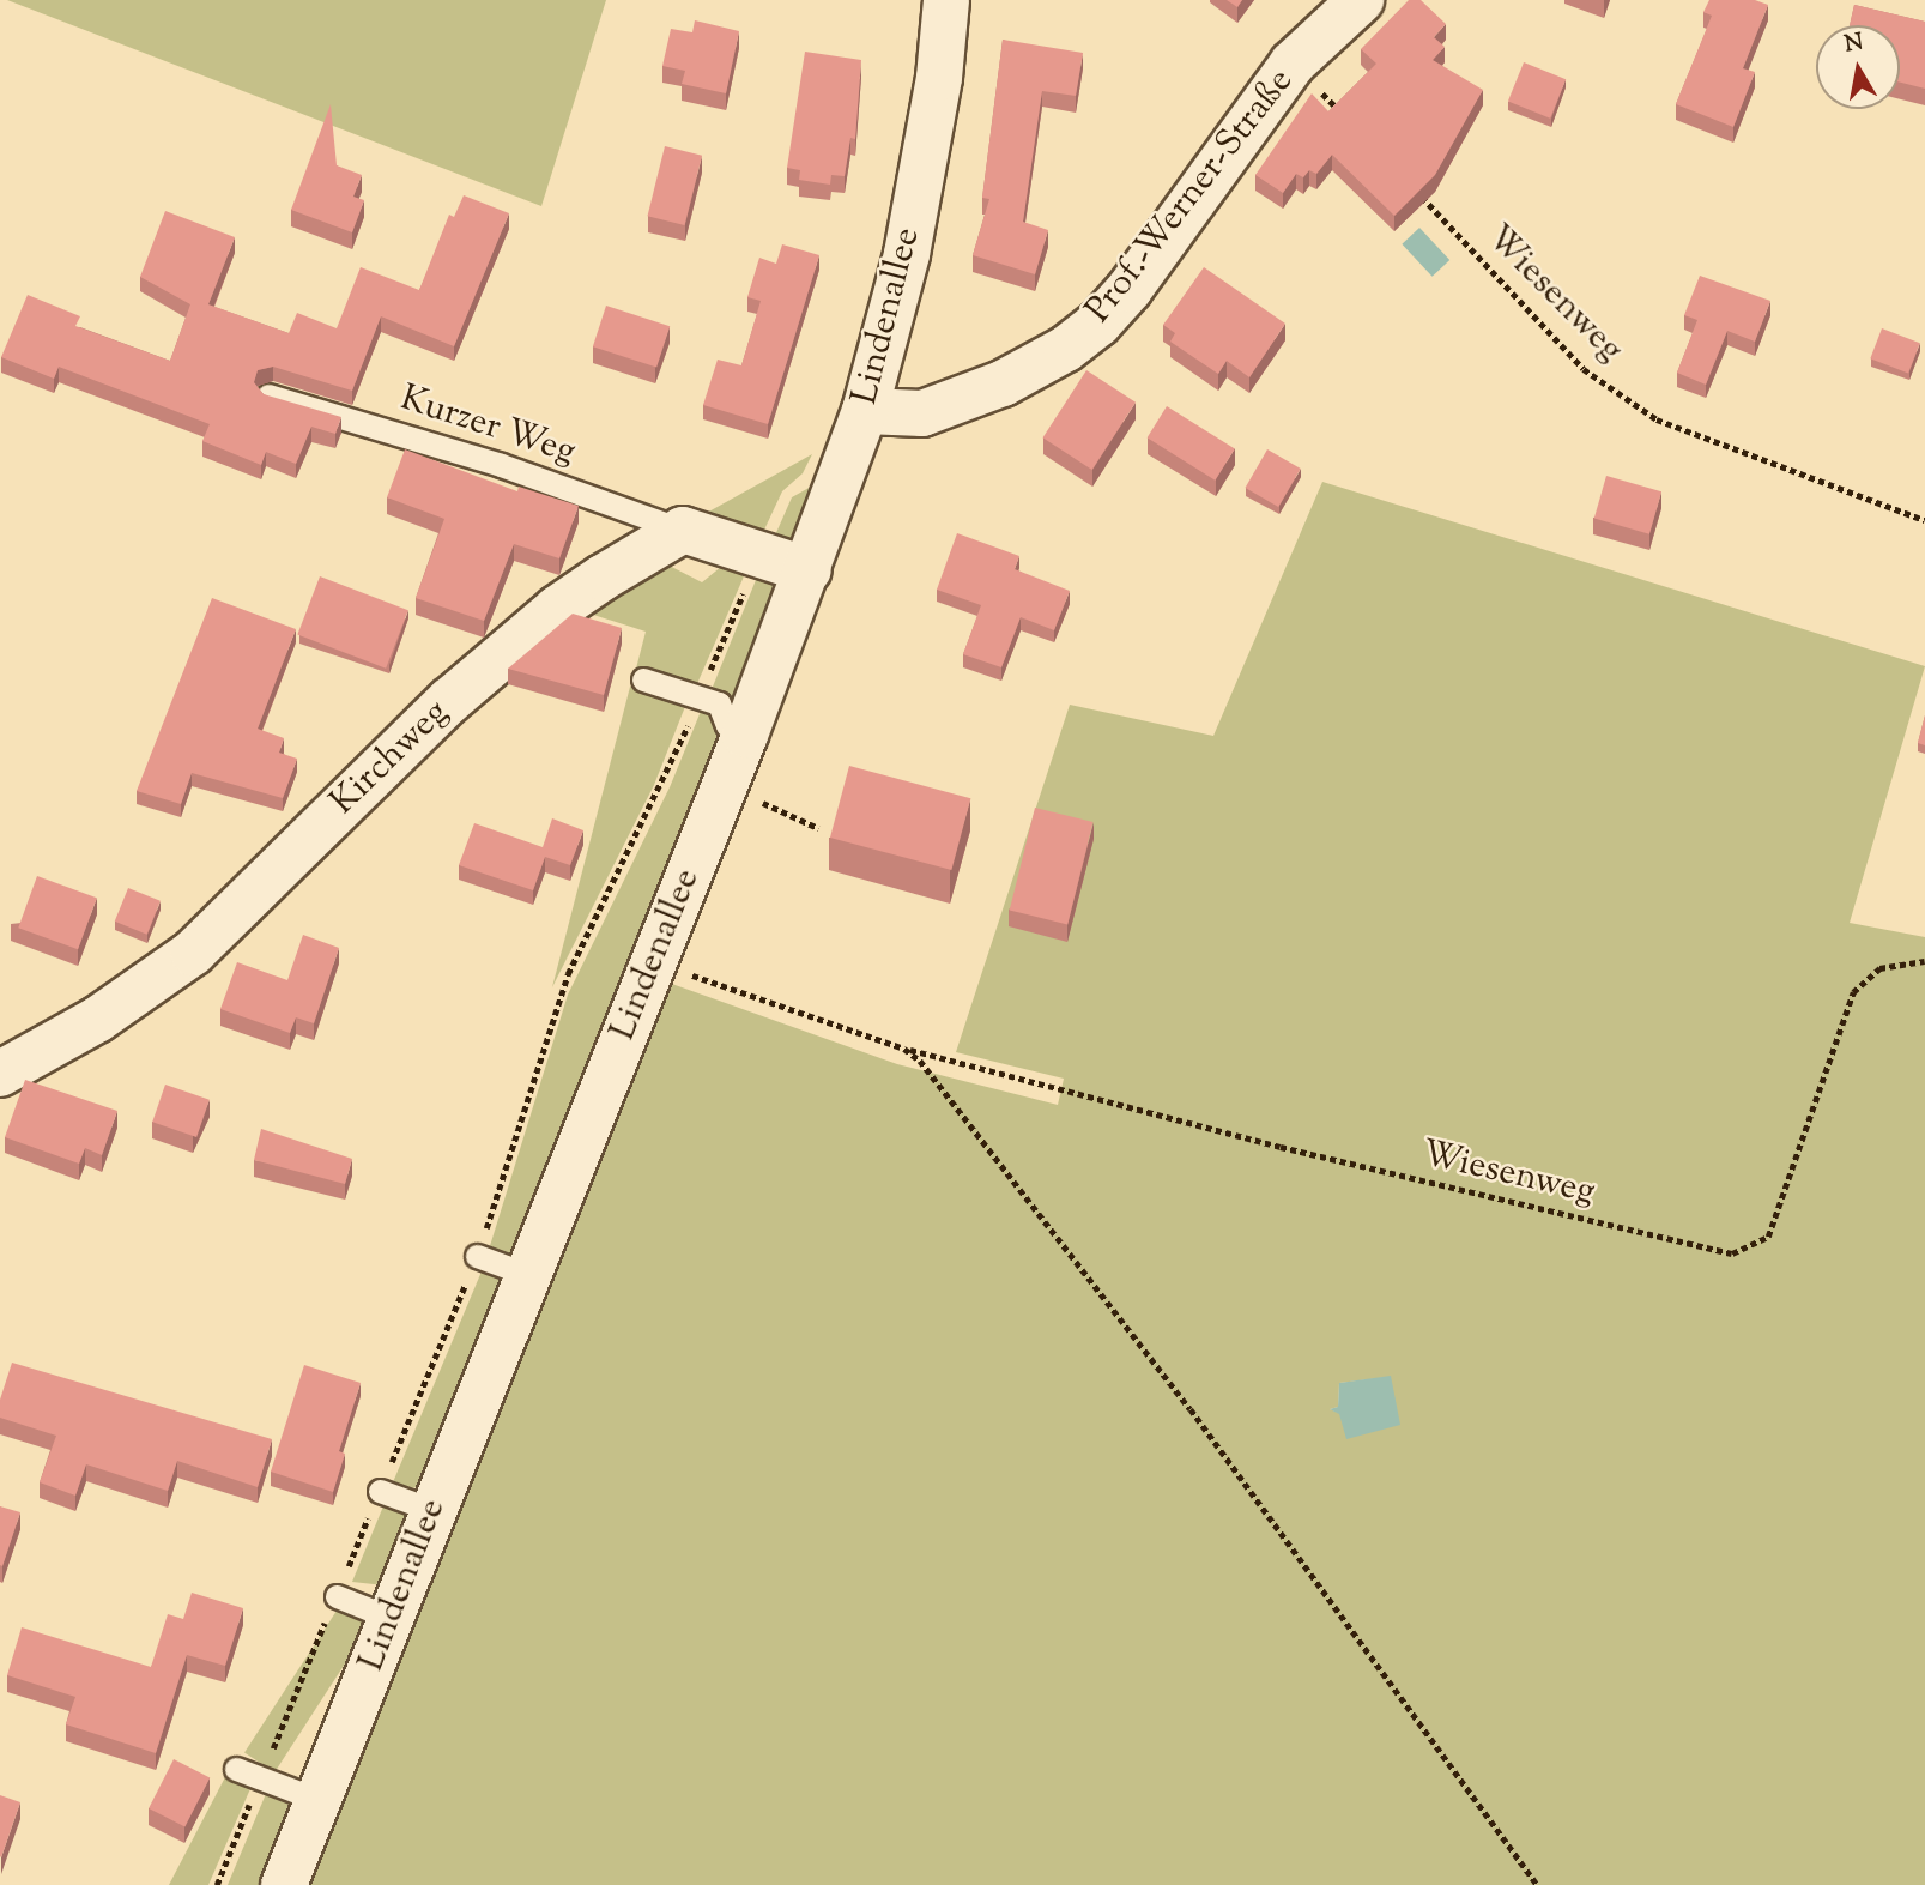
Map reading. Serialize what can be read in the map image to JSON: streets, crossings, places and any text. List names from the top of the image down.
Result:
{
  "streets": {
    "street": ["Prof.-Werner-Straße", "Lindenallee", "Kirchweg"],
    "lane": ["Kurzer Weg"],
    "path": ["Wiesenweg"]
  },
  "crossings": [
    ["Prof.-Werner-Straße", "Lindenallee"],
    ["Wiesenweg", "Lindenallee"],
    ["Kurzer Weg", "Kirchweg"]
  ],
  "north": "top"
}
